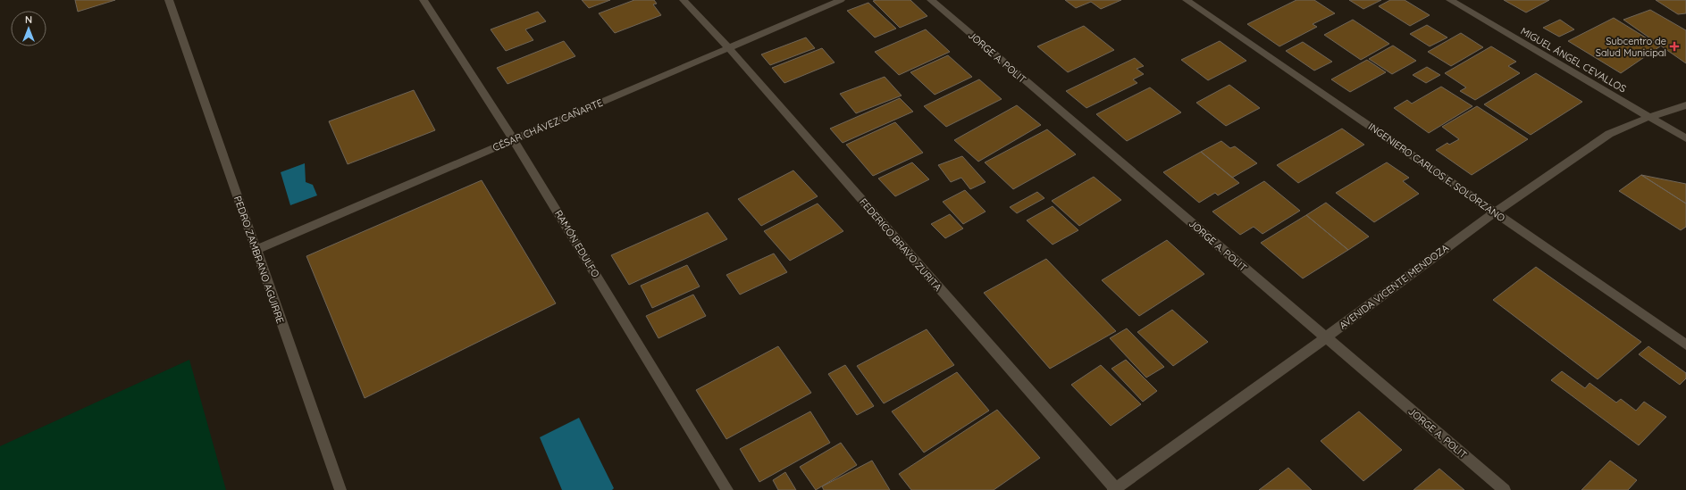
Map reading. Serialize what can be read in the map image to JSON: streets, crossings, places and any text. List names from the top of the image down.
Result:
{
  "streets": {
    "street": [
      "JORGE A. POLIT",
      "MIGUEL ÁNGEL CEVALLOS",
      "CÉSAR CHÁVEZ CAÑARTE",
      "INGENIERO CARLOS E. SOLÓRZANO",
      "RAMÓN EDULFO",
      "FEDERICO BRAVO ZURITA",
      "PEDRO ZAMBRANO AGUIRRE",
      "AVENIDA VICENTE MENDOZA"
    ]
  },
  "crossings": [
    ["JORGE A. POLIT", "AVENIDA VICENTE MENDOZA"],
    ["MIGUEL ÁNGEL CEVALLOS", "AVENIDA VICENTE MENDOZA"],
    ["CÉSAR CHÁVEZ CAÑARTE", "RAMÓN EDULFO"],
    ["CÉSAR CHÁVEZ CAÑARTE", "FEDERICO BRAVO ZURITA"],
    ["CÉSAR CHÁVEZ CAÑARTE", "PEDRO ZAMBRANO AGUIRRE"],
    ["INGENIERO CARLOS E. SOLÓRZANO", "AVENIDA VICENTE MENDOZA"],
    ["FEDERICO BRAVO ZURITA", "AVENIDA VICENTE MENDOZA"]
  ],
  "places": {
    "health": ["Subcentro de Salud Municipal"]
  },
  "north": "top"
}
